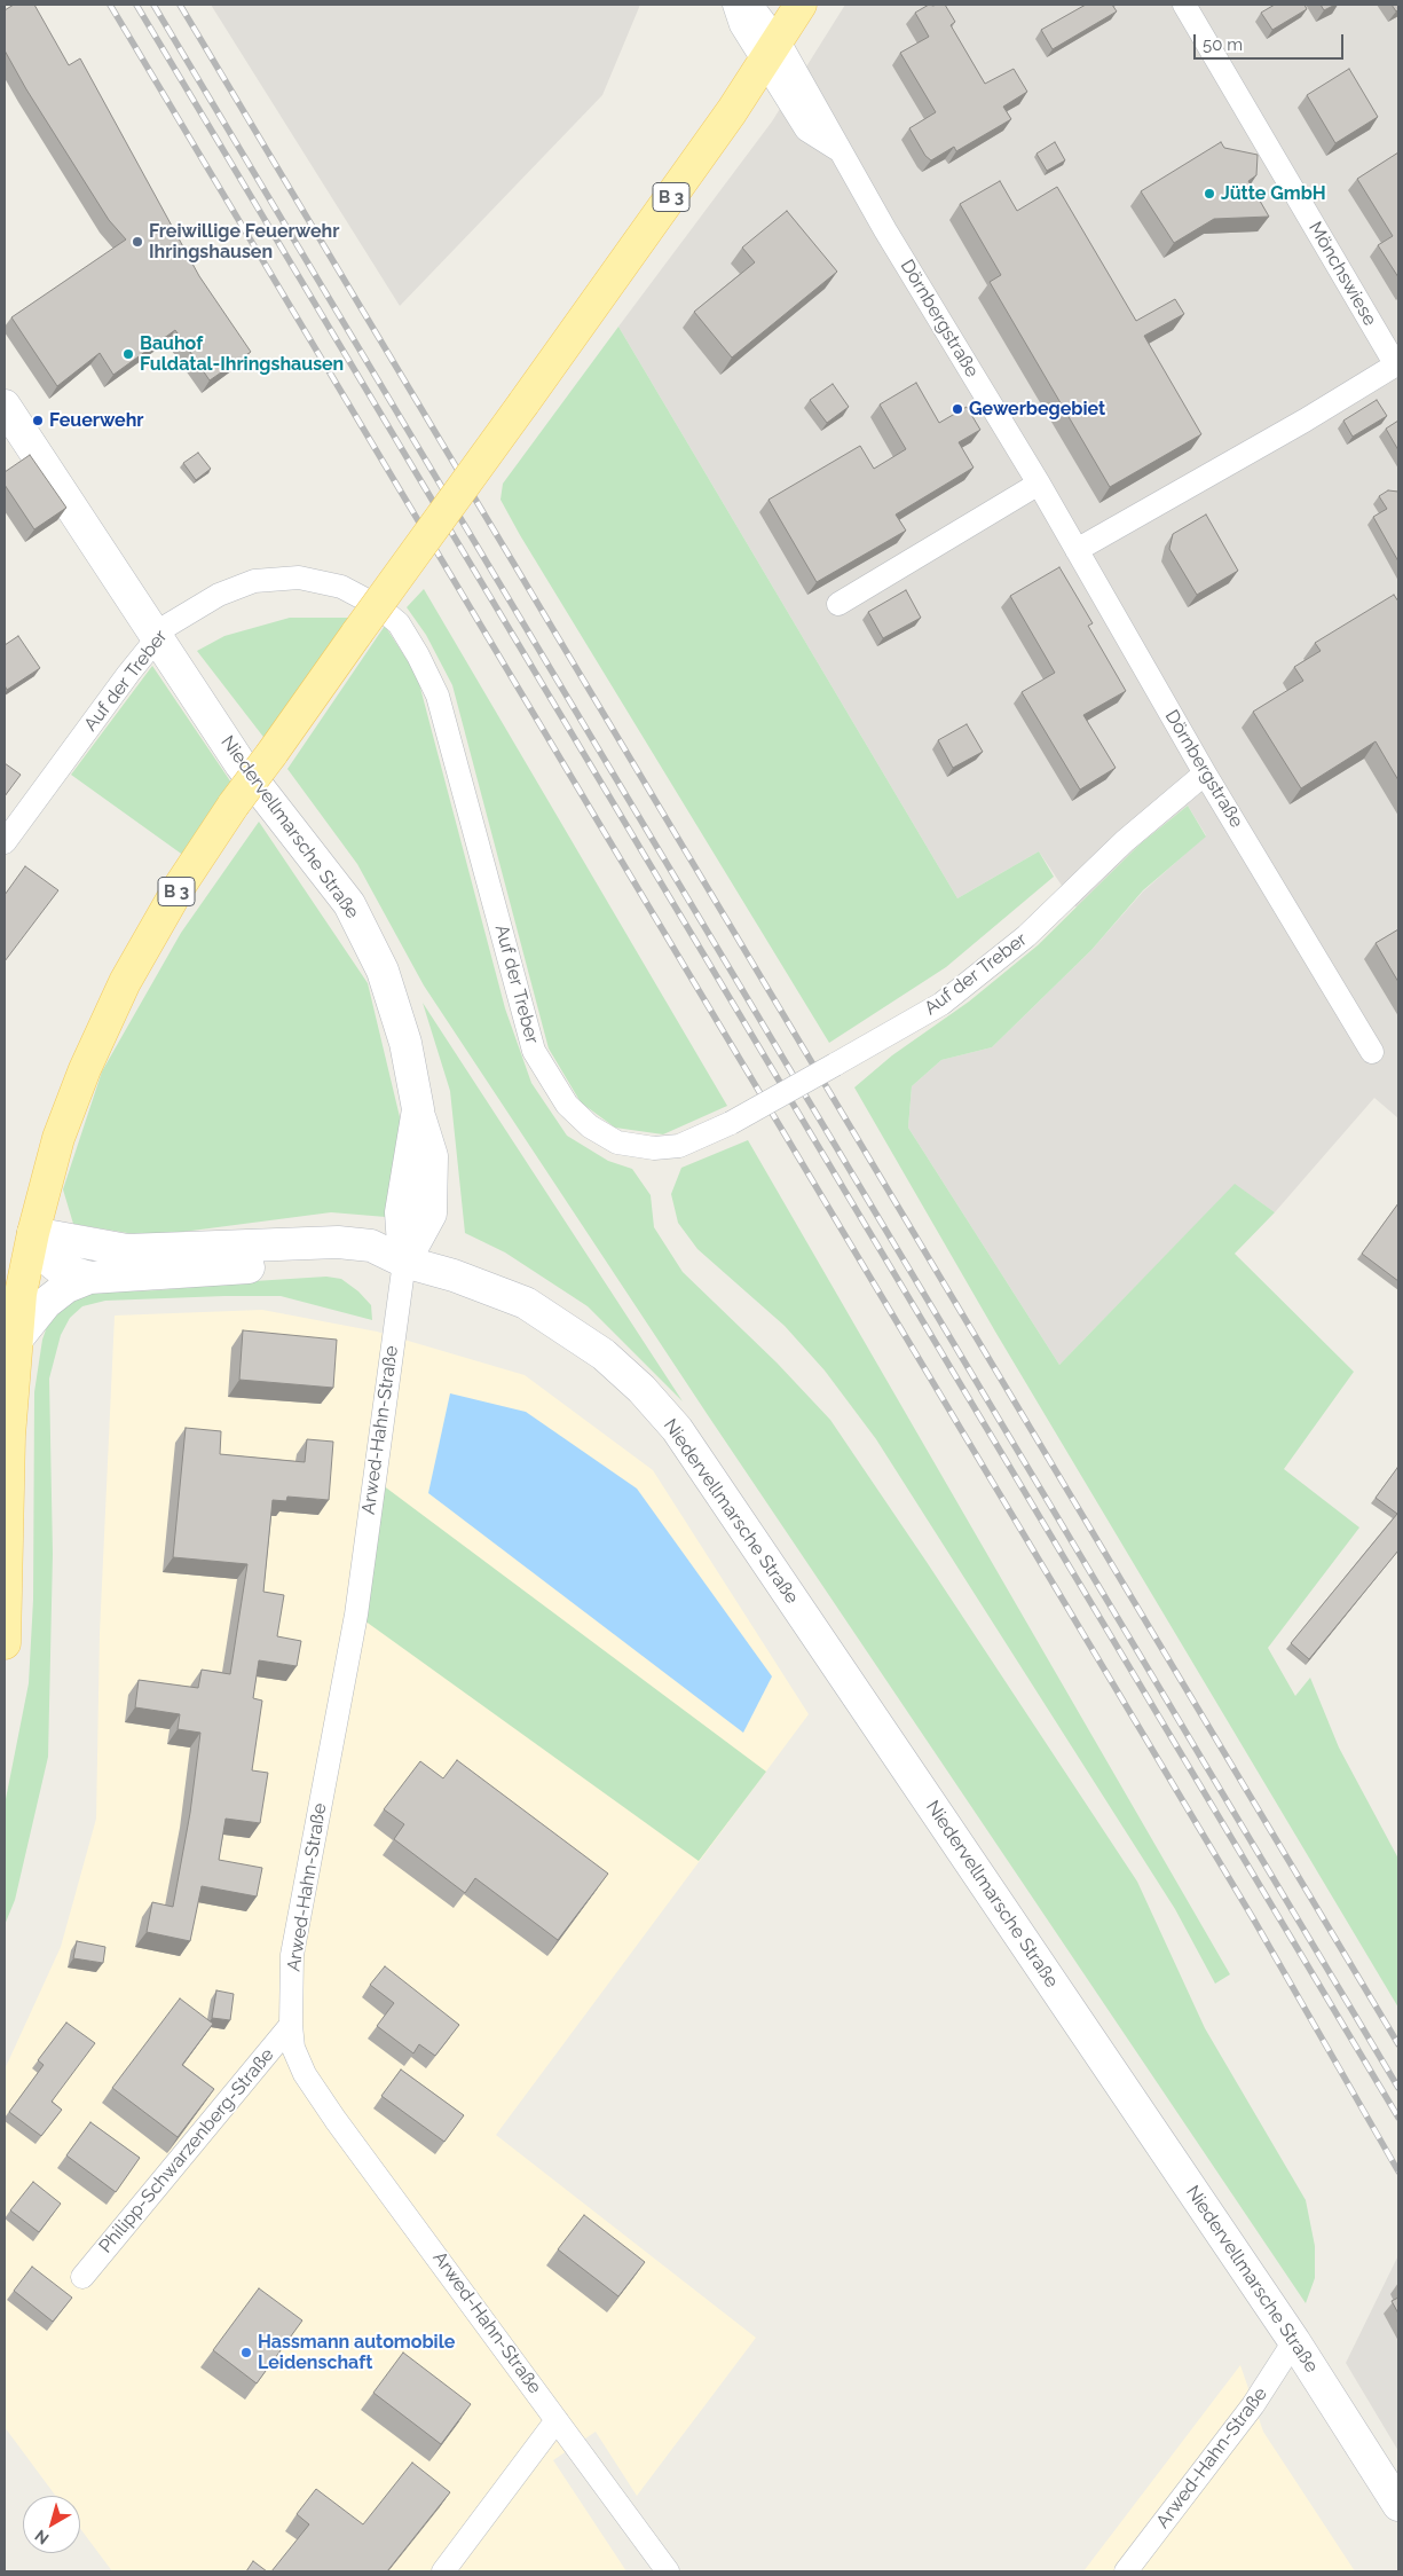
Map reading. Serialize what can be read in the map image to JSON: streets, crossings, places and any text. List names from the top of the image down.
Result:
{
  "streets": {
    "main road": ["B 3", "Niedervellmarsche Straße"],
    "street": [
      "Mönchswiese",
      "Dörnbergstraße",
      "Auf der Treber",
      "Arwed-Hahn-Straße",
      "Philipp-Schwarzenberg-Straße"
    ]
  },
  "crossings": [
    ["B 3", "Dörnbergstraße"],
    ["Mönchswiese", "Dörnbergstraße"],
    ["Dörnbergstraße", "Auf der Treber"],
    ["Auf der Treber", "Niedervellmarsche Straße"],
    ["Niedervellmarsche Straße", "Arwed-Hahn-Straße"],
    ["Arwed-Hahn-Straße", "Philipp-Schwarzenberg-Straße"]
  ],
  "places": [
    "Jütte GmbH",
    "Freiwillige Feuerwehr Ihringshausen",
    "Bauhof Fuldatal-Ihringshausen",
    "Gewerbegebiet",
    "Feuerwehr",
    "Hassmann automobile Leidenschaft"
  ],
  "scale_bar": "50 m",
  "north": "bottom left"
}
